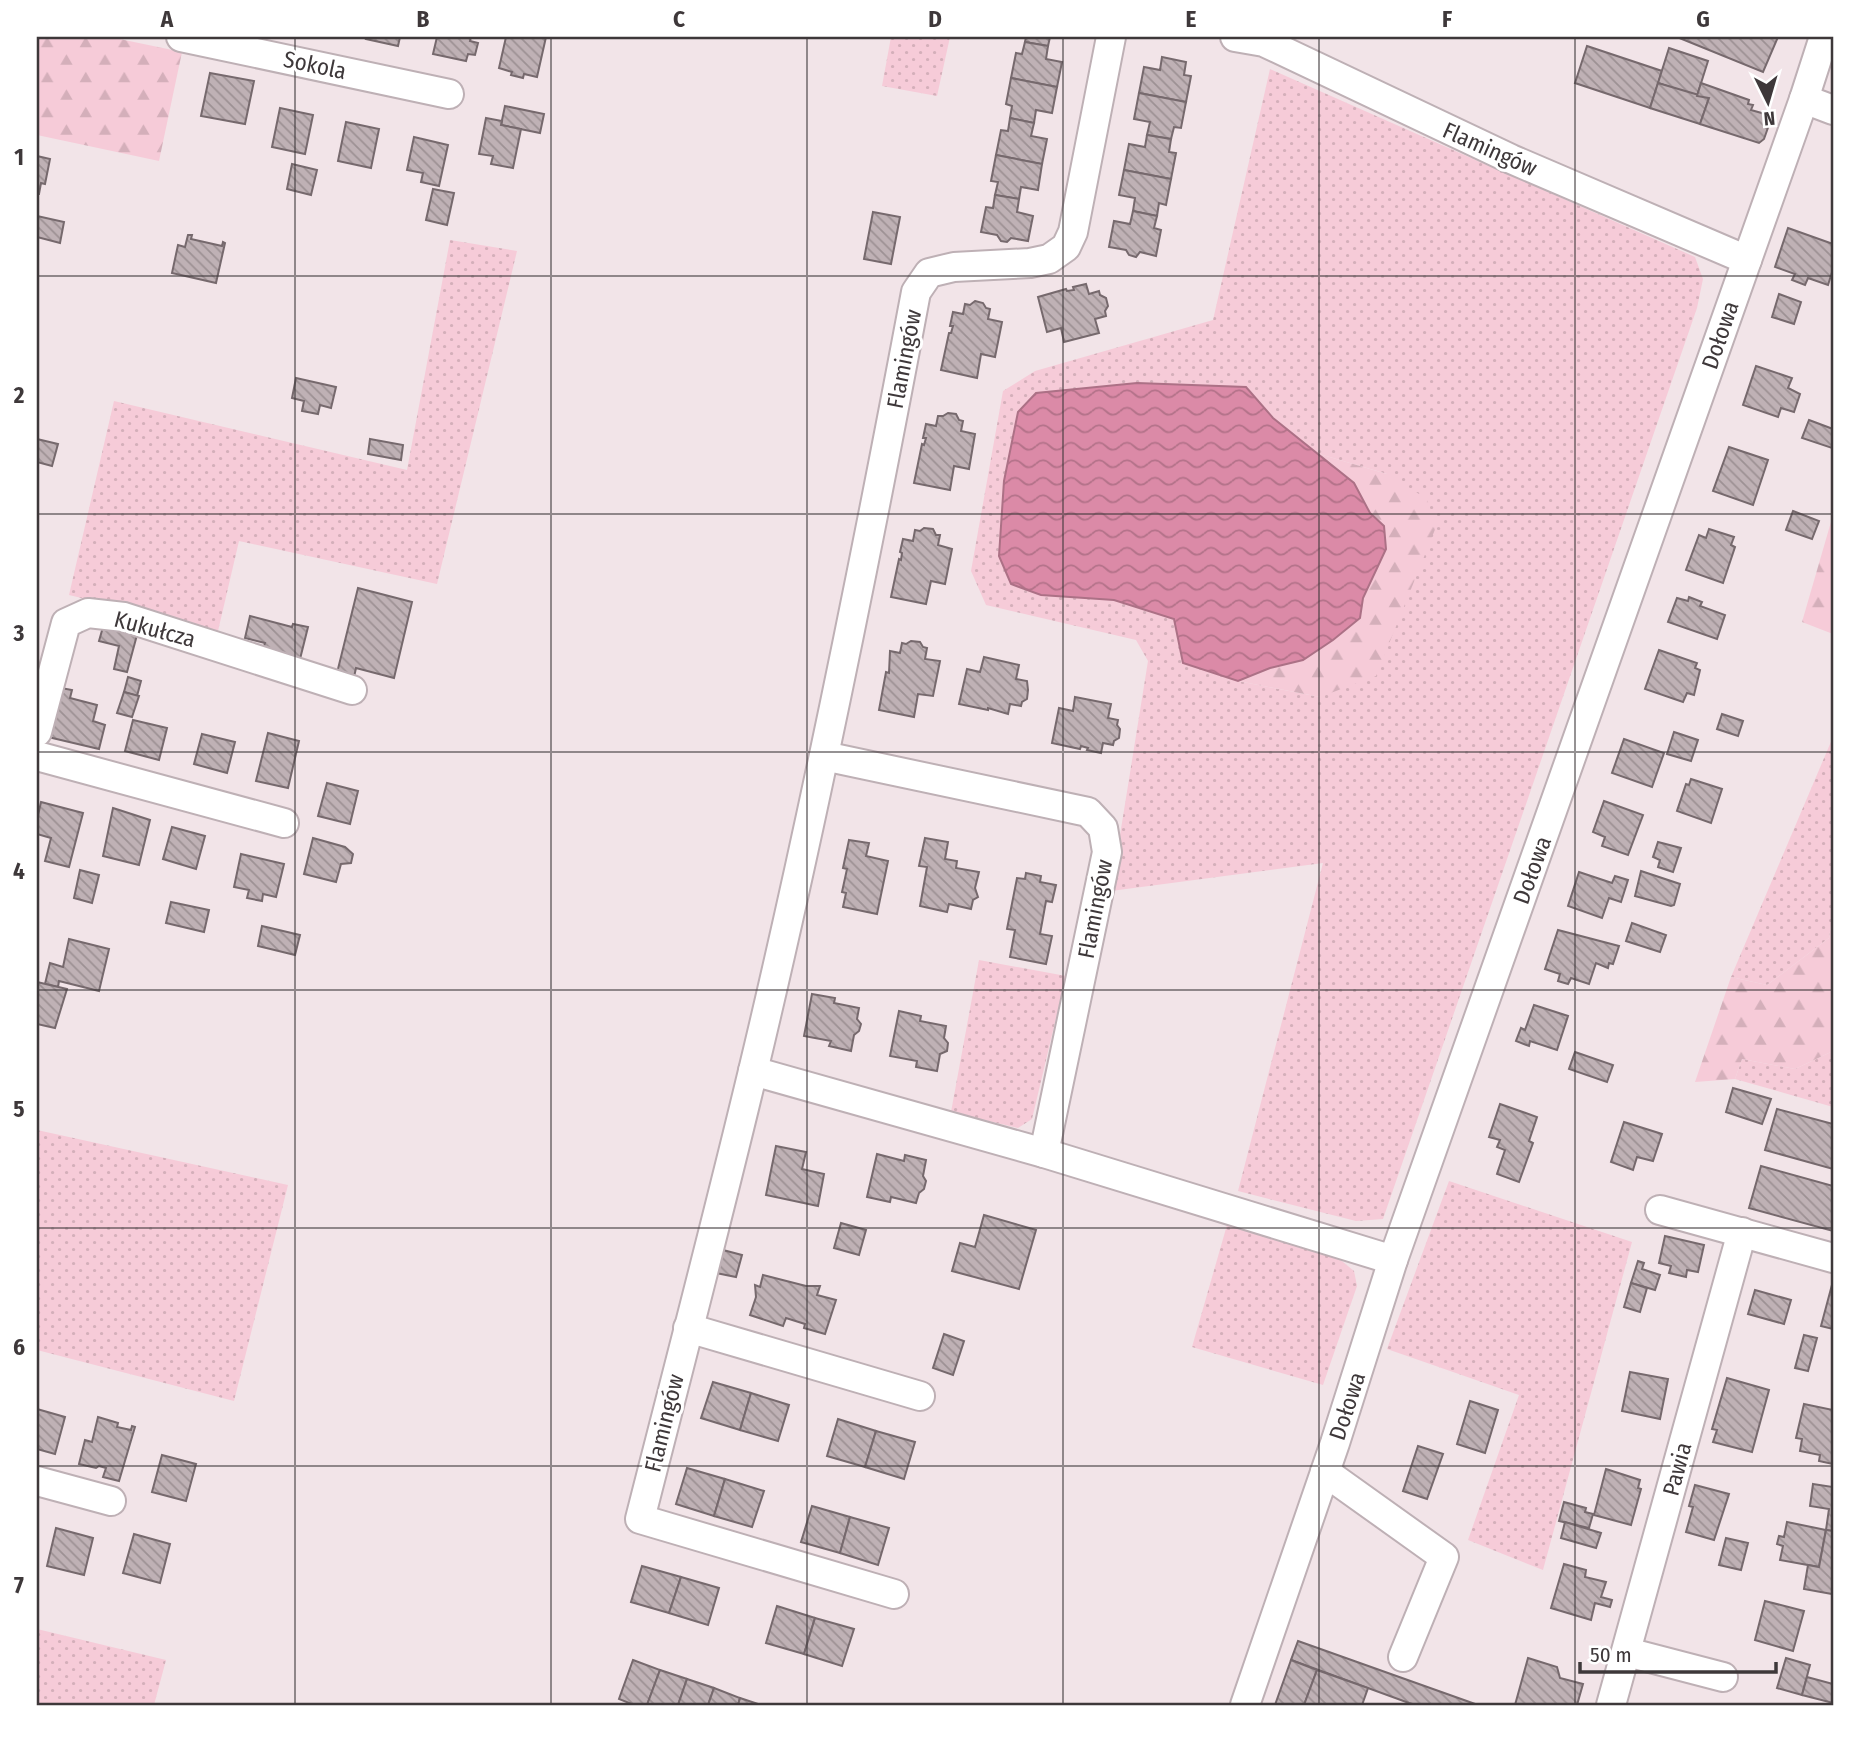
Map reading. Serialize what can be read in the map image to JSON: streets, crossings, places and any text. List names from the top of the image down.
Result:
{
  "streets": {
    "street": [
      "Sokola",
      "Flamingów",
      "Dołowa",
      "Kukułcza",
      "Pawia"
    ]
  },
  "crossings": [
    ["Flamingów", "Dołowa"]
  ],
  "scale_bar": "50 m",
  "north": "bottom",
  "grid": {
    "columns": [
      "A",
      "B",
      "C",
      "D",
      "E",
      "F",
      "G"
    ],
    "rows": [
      "1",
      "2",
      "3",
      "4",
      "5",
      "6",
      "7"
    ]
  }
}
